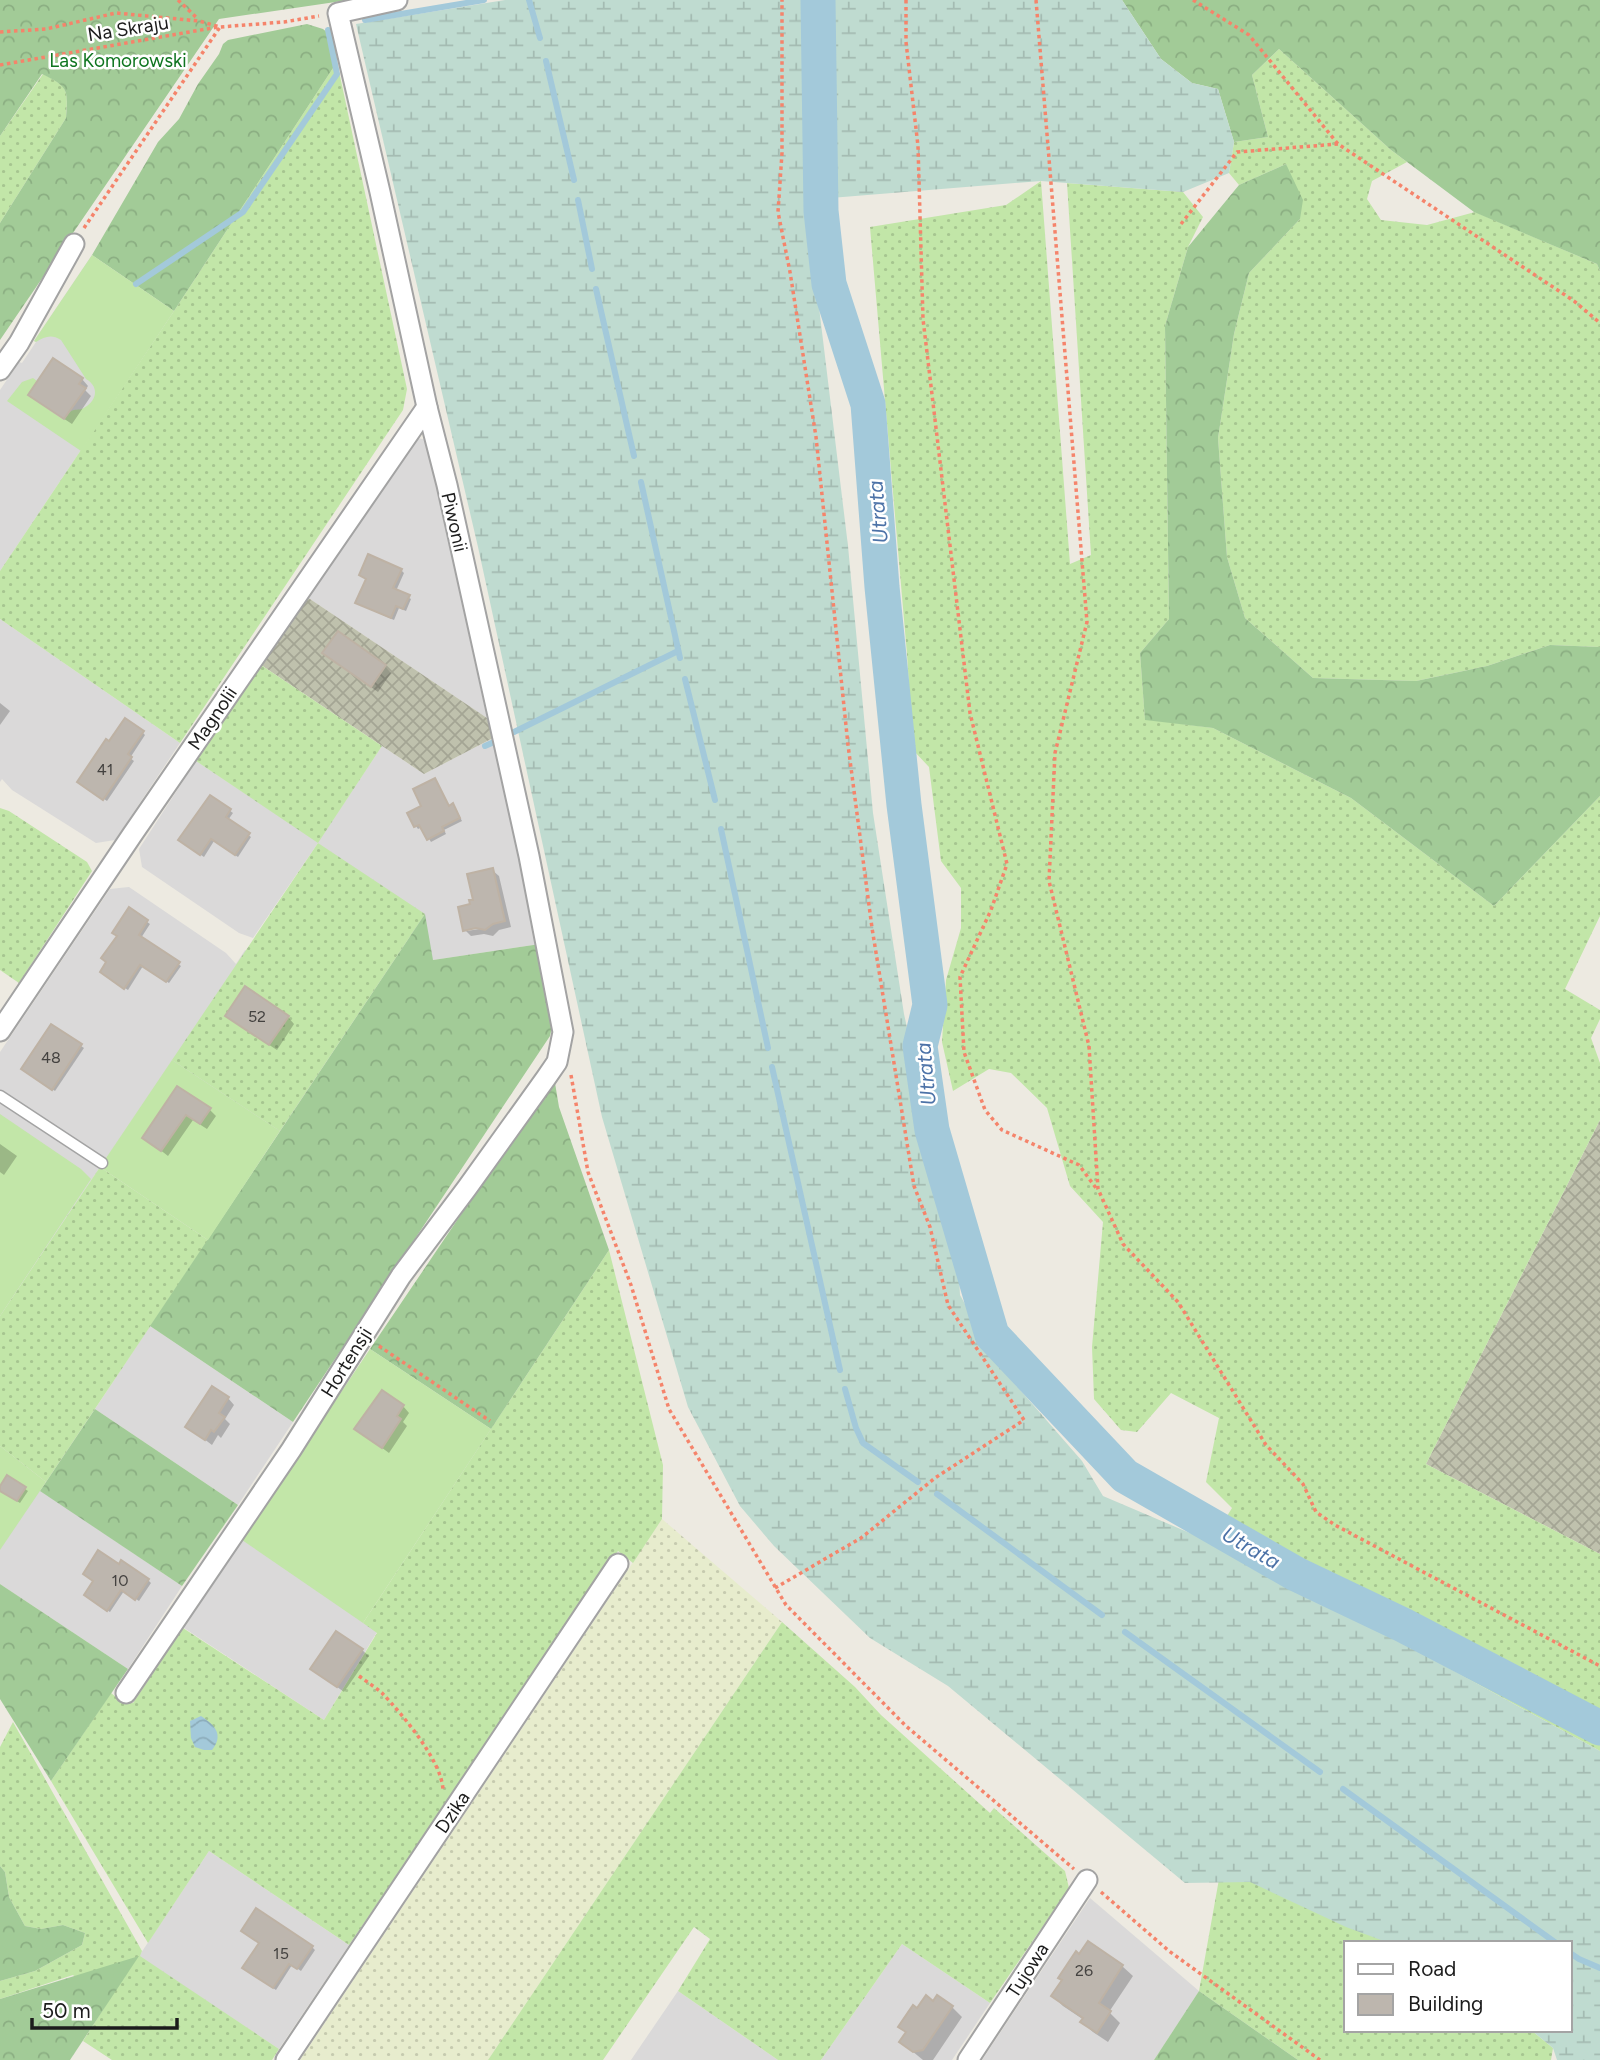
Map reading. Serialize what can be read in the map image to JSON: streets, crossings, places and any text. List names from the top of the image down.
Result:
{
  "streets": {
    "street": [
      "Piwonii",
      "Magnolii",
      "Hortensji",
      "Dzika",
      "Tujowa"
    ],
    "path": ["Na Skraju"]
  },
  "crossings": [
    ["Na Skraju", "Piwonii"],
    ["Piwonii", "Magnolii"],
    ["Piwonii", "Hortensji"]
  ],
  "water": ["Utrata"],
  "parks": ["Las Komorowski"],
  "house_numbers": [
    "41",
    "52",
    "48",
    "10",
    "15",
    "26"
  ],
  "legend": ["Road", "Building"],
  "scale_bar": "50 m"
}
